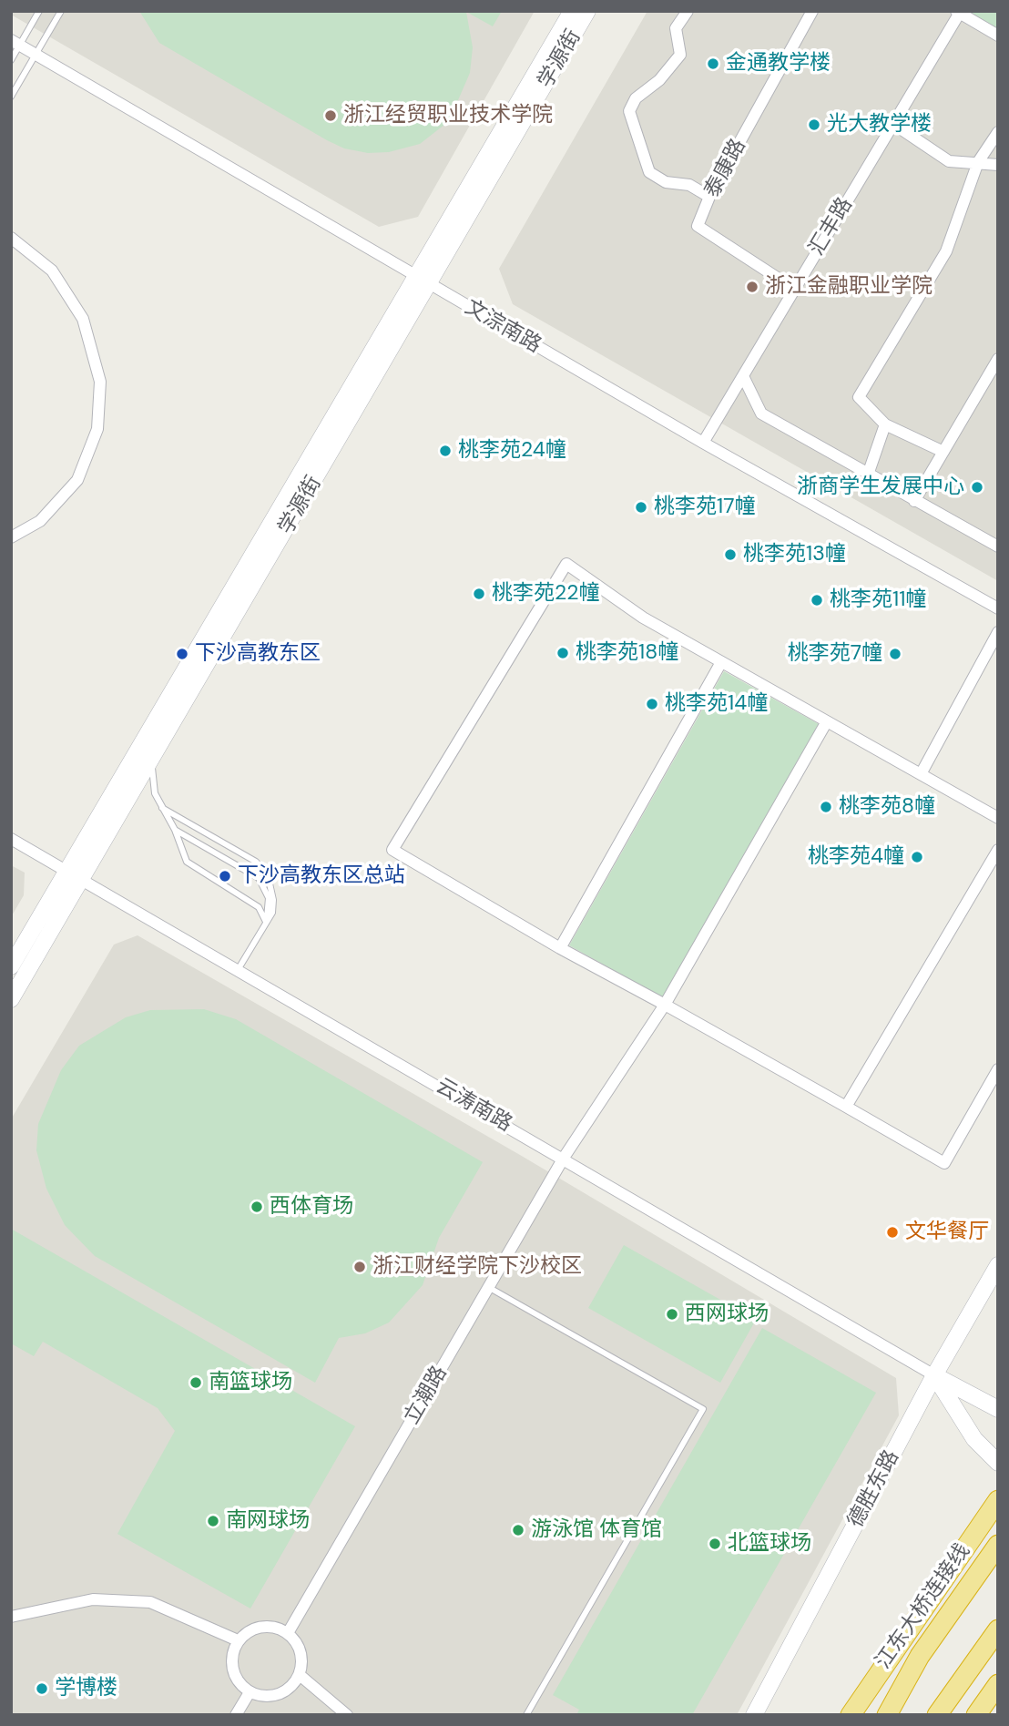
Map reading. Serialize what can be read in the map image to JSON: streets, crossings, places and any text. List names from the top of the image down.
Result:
{
  "streets": {
    "highway": ["江东大桥连接线"],
    "main road": ["学源街", "德胜东路"],
    "street": [
      "泰康路",
      "汇丰路",
      "文淙南路",
      "云涛南路",
      "立潮路"
    ]
  },
  "crossings": [
    ["学源街", "文淙南路"],
    ["学源街", "云涛南路"],
    ["泰康路", "汇丰路"],
    ["汇丰路", "文淙南路"],
    ["云涛南路", "立潮路"],
    ["云涛南路", "德胜东路"]
  ],
  "places": [
    "金通教学楼",
    "浙江经贸职业技术学院",
    "光大教学楼",
    "浙江金融职业学院",
    "桃李苑24幢",
    "浙商学生发展中心",
    "桃李苑17幢",
    "桃李苑13幢",
    "桃李苑22幢",
    "桃李苑11幢",
    "桃李苑18幢",
    "下沙高教东区",
    "桃李苑7幢",
    "桃李苑14幢",
    "桃李苑8幢",
    "桃李苑4幢",
    "下沙高教东区总站",
    "西体育场",
    "文华餐厅",
    "浙江财经学院下沙校区",
    "西网球场",
    "南篮球场",
    "南网球场",
    "游泳馆 体育馆",
    "北篮球场",
    "学博楼"
  ]
}
